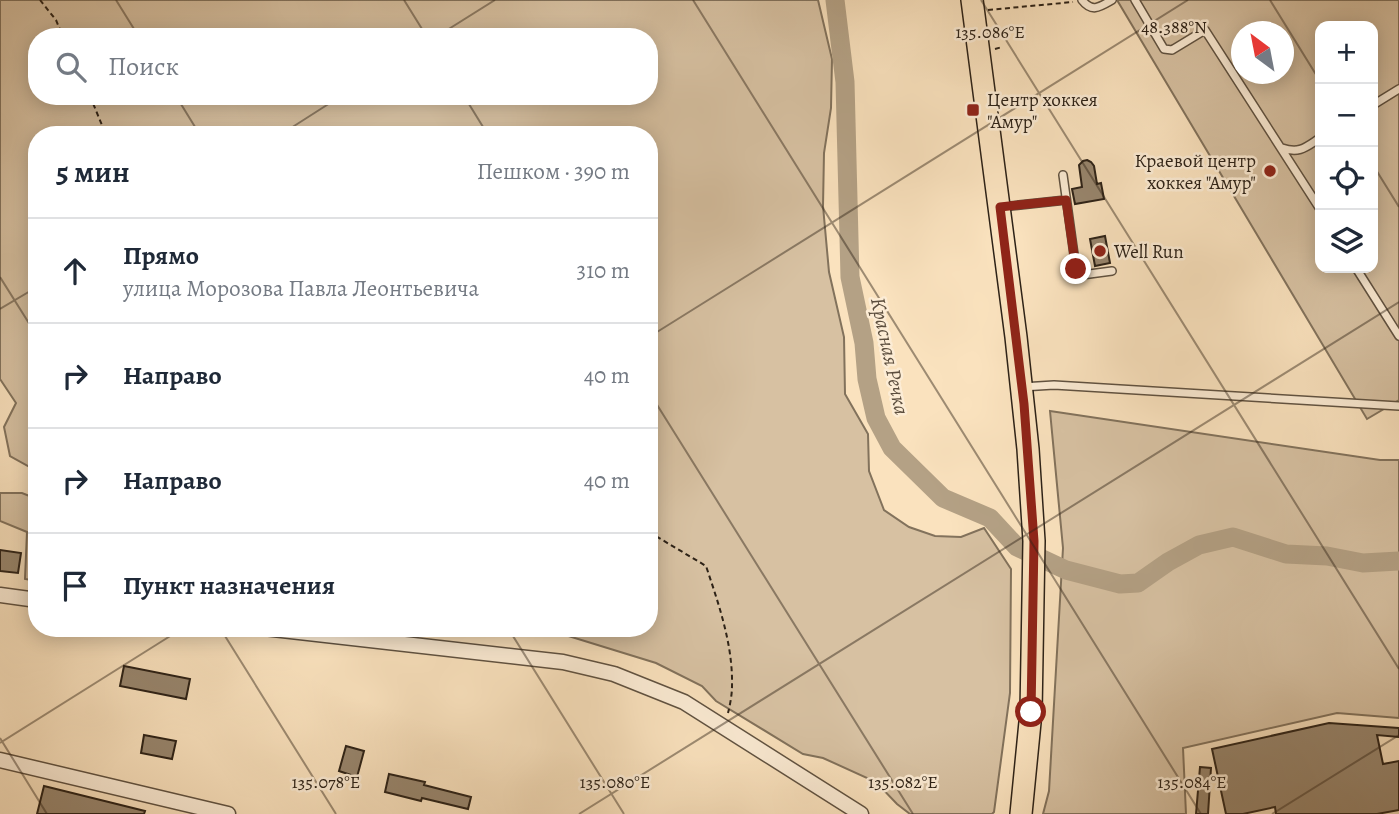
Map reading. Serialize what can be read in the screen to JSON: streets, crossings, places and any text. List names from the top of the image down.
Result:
{
  "water": ["Красная Речка"],
  "places": {
    "transit": ["Центр хоккея \"Амур\""],
    "other": ["Краевой центр хоккея \"Амур\"", "Well Run"]
  },
  "north": "top left",
  "page": {
    "map_buttons": ["+", "−"],
    "search": "Поиск",
    "heading": ["5 мин", "Пешком · 390 m"],
    "list": [
      ["Прямо", "улица Морозова Павла Леонтьевича", "310 m"],
      ["Направо", "40 m"],
      ["Направо", "40 m"],
      "Пункт назначения"
    ]
  },
  "coordinates": [
    "48.388°N",
    "135.086°E",
    "135.078°E",
    "135.080°E",
    "135.082°E",
    "135.084°E"
  ]
}
